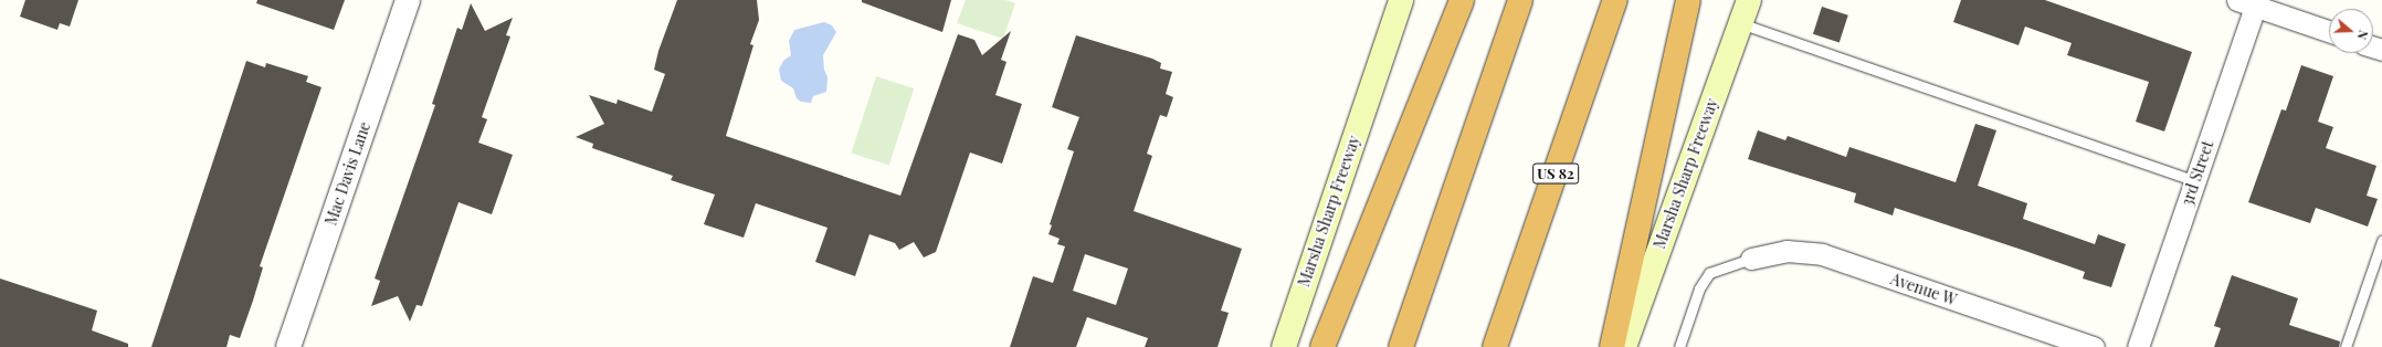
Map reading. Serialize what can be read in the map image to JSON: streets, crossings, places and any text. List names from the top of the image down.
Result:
{
  "streets": {
    "highway": ["US 82"],
    "main road": ["Marsha Sharp Freeway"],
    "street": ["Mac Davis Lane", "3rd Street", "Avenue W"]
  },
  "north": "right"
}
